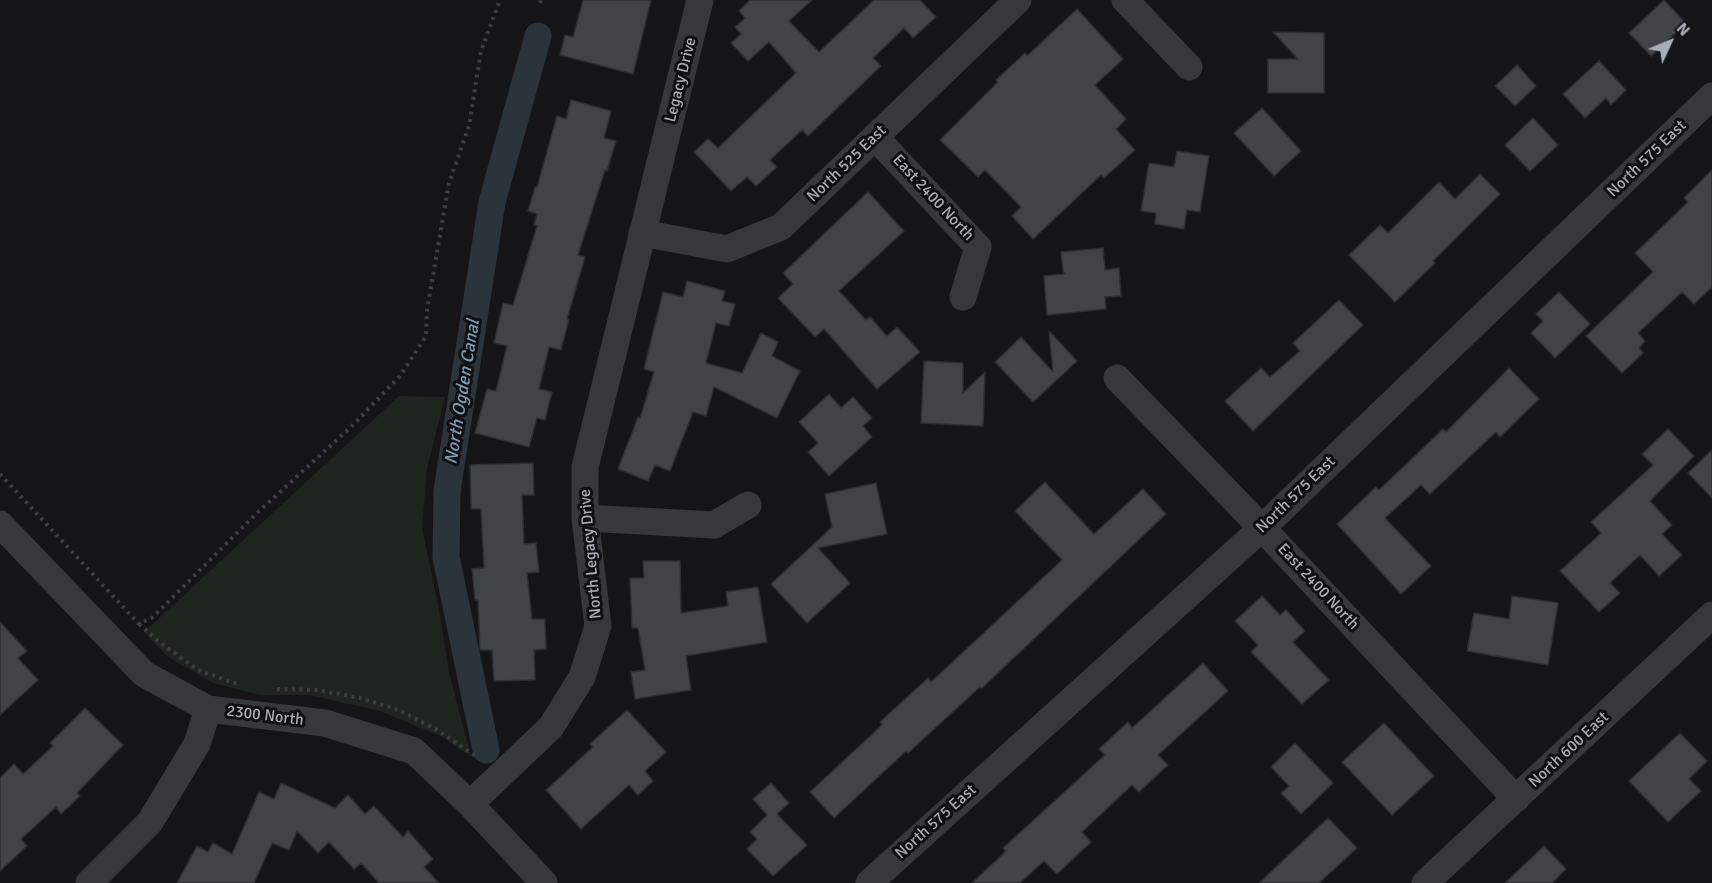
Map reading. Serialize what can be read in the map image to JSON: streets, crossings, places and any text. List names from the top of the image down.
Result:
{
  "streets": {
    "street": [
      "Legacy Drive",
      "North 575 East",
      "North 525 East",
      "East 2400 North",
      "North Legacy Drive",
      "2300 North",
      "North 600 East"
    ]
  },
  "crossings": [
    ["Legacy Drive", "North Legacy Drive"],
    ["North 575 East", "East 2400 North"],
    ["North 525 East", "East 2400 North"],
    ["North 525 East", "North Legacy Drive"],
    ["East 2400 North", "North 600 East"],
    ["North Legacy Drive", "2300 North"]
  ],
  "water": ["North Ogden Canal"],
  "north": "top right"
}
